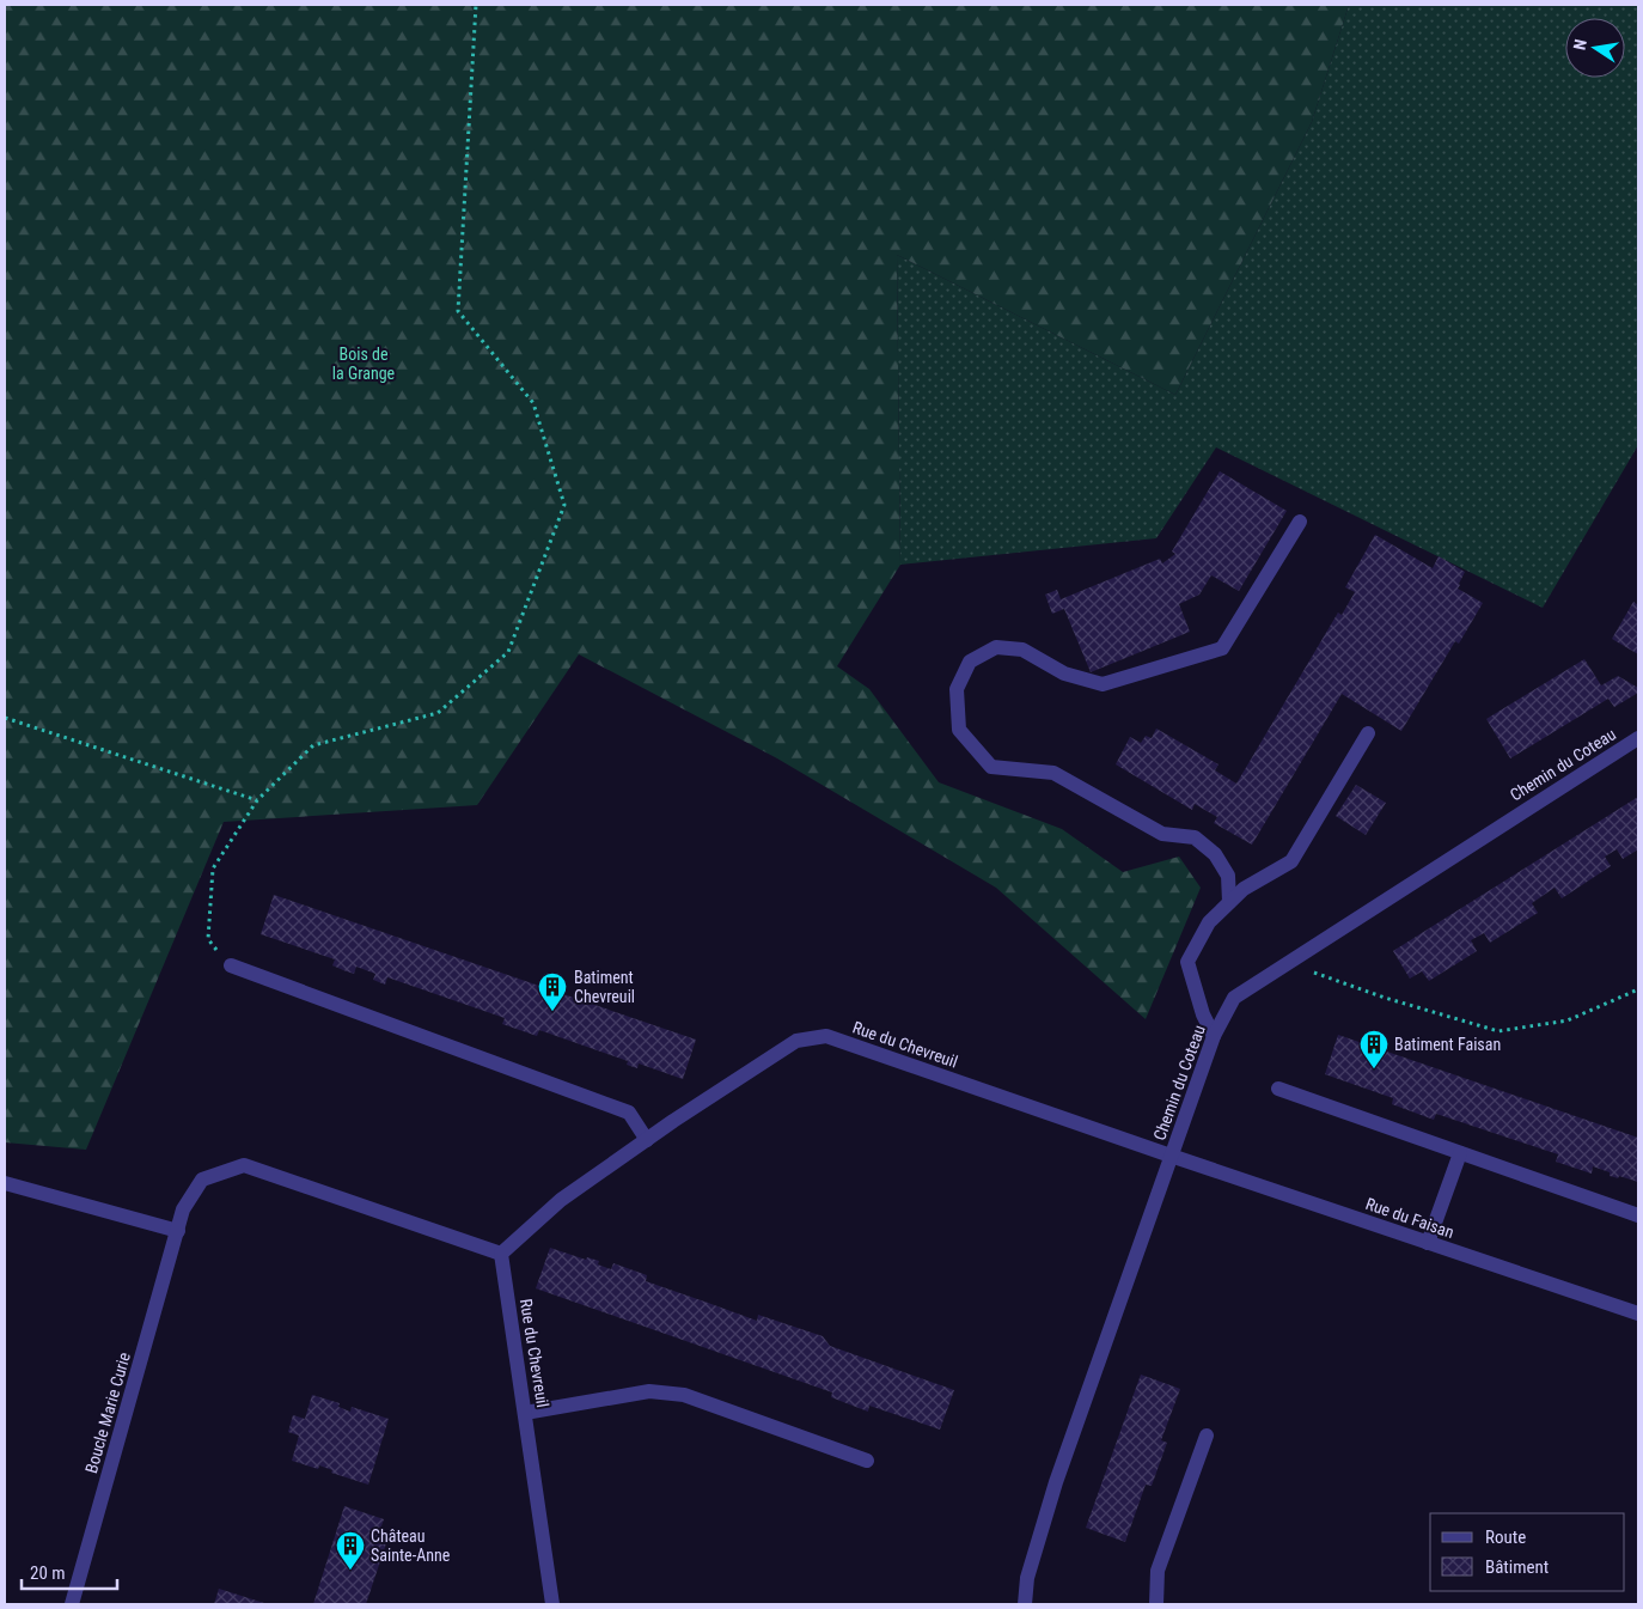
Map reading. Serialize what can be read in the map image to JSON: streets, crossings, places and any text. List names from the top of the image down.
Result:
{
  "streets": {
    "street": [
      "Chemin du Coteau",
      "Rue du Chevreuil",
      "Rue du Faisan",
      "Boucle Marie Curie"
    ]
  },
  "crossings": [
    ["Chemin du Coteau", "Rue du Chevreuil"],
    ["Chemin du Coteau", "Rue du Faisan"],
    ["Rue du Chevreuil", "Rue du Faisan"],
    ["Rue du Chevreuil", "Boucle Marie Curie"]
  ],
  "parks": ["Bois de la Grange"],
  "places": {
    "building": ["Batiment Chevreuil", "Batiment Faisan", "Château Sainte-Anne"]
  },
  "legend": ["Route", "Bâtiment"],
  "scale_bar": "20 m",
  "north": "left"
}
